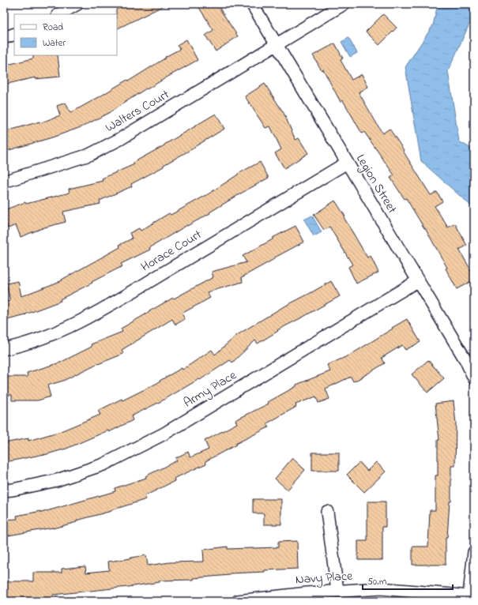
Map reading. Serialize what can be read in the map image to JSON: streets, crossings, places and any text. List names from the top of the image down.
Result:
{
  "streets": {
    "street": [
      "Walters Court",
      "Legion Street",
      "Horace Court",
      "Army Place",
      "Navy Place"
    ]
  },
  "crossings": [
    ["Walters Court", "Legion Street"],
    ["Legion Street", "Horace Court"],
    ["Legion Street", "Army Place"]
  ],
  "legend": ["Road", "Water"],
  "scale_bar": "50 m"
}
